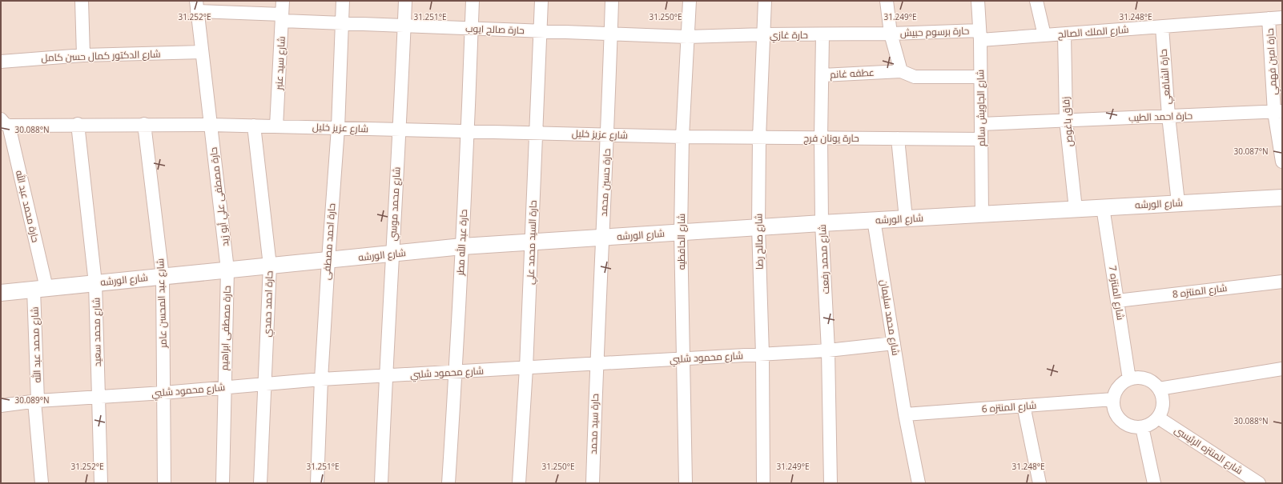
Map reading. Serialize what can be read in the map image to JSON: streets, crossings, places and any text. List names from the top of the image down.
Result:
{
  "streets": {
    "street": [
      "حارة صالح ايوب",
      "حارة برسوم حبيش",
      "شارع الملك الصالح",
      "حارة غازي",
      "شارع الدكتور كمال حسن كامل",
      "حارة امين فهمي",
      "شارع سيد عنبر",
      "عطفه غانم",
      "حارة الشافعي",
      "شارع الجاويش سالم",
      "حارة احمد الطيب",
      "زقاق باغوص",
      "شارع عزيز خليل",
      "حارة يونان فرج",
      "حارة حسين محمد",
      "حارة مصطفى علي أبو زيد",
      "شارع محمد موسي",
      "شارع الورشه",
      "حارة محمد عبد الله",
      "حارة احمد مصطفى",
      "شارع الحافظيه",
      "شارع صالح رضا",
      "حارة عبد الله مطر",
      "حارة السيد محمد علي",
      "شارع محمد رفعت",
      "شارع المنتزه 8",
      "شارع المنتزه 7",
      "شارع عبد المحسن عامر",
      "حارة احمد حمدي",
      "شارع محمد سليمان",
      "حارة مصطفى ابراهيم",
      "شارع محمد سعيد",
      "شارع محمد عبد الله",
      "شارع محمود شلبي",
      "شارع المنتزه 6",
      "حارة سيد محمد",
      "شارع المنتزه الرئيسى"
    ]
  },
  "crossings": [
    ["حارة صالح ايوب", "حارة غازي"],
    ["حارة صالح ايوب", "شارع سيد عنبر"],
    ["حارة صالح ايوب", "حارة حسين محمد"],
    ["حارة صالح ايوب", "حارة مصطفى علي أبو زيد"],
    ["حارة صالح ايوب", "شارع محمد موسي"],
    ["حارة صالح ايوب", "حارة احمد مصطفى"],
    ["حارة صالح ايوب", "شارع الحافظيه"],
    ["حارة صالح ايوب", "حارة عبد الله مطر"],
    ["حارة صالح ايوب", "حارة السيد محمد علي"],
    ["حارة برسوم حبيش", "شارع الملك الصالح"],
    ["حارة برسوم حبيش", "حارة غازي"],
    ["حارة برسوم حبيش", "شارع الجاويش سالم"],
    ["شارع الملك الصالح", "حارة امين فهمي"],
    ["شارع الملك الصالح", "حارة الشافعي"],
    ["شارع الملك الصالح", "شارع الجاويش سالم"],
    ["شارع الملك الصالح", "زقاق باغوص"],
    ["حارة غازي", "شارع الحافظيه"],
    ["حارة غازي", "شارع صالح رضا"],
    ["حارة غازي", "شارع محمد رفعت"],
    ["شارع الدكتور كمال حسن كامل", "حارة مصطفى علي أبو زيد"],
    ["حارة امين فهمي", "حارة احمد الطيب"],
    ["شارع سيد عنبر", "شارع عزيز خليل"],
    ["عطفه غانم", "شارع محمد رفعت"],
    ["حارة الشافعي", "حارة احمد الطيب"],
    ["حارة الشافعي", "شارع الورشه"],
    ["شارع الجاويش سالم", "حارة احمد الطيب"],
    ["شارع الجاويش سالم", "حارة يونان فرج"],
    ["شارع الجاويش سالم", "شارع الورشه"],
    ["حارة احمد الطيب", "زقاق باغوص"],
    ["زقاق باغوص", "شارع الورشه"],
    ["شارع عزيز خليل", "حارة يونان فرج"],
    ["شارع عزيز خليل", "حارة حسين محمد"],
    ["شارع عزيز خليل", "حارة مصطفى علي أبو زيد"],
    ["شارع عزيز خليل", "شارع محمد موسي"],
    ["شارع عزيز خليل", "حارة محمد عبد الله"],
    ["شارع عزيز خليل", "حارة احمد مصطفى"],
    ["شارع عزيز خليل", "شارع الحافظيه"],
    ["شارع عزيز خليل", "حارة عبد الله مطر"],
    ["شارع عزيز خليل", "حارة السيد محمد علي"],
    ["شارع عزيز خليل", "شارع عبد المحسن عامر"],
    ["شارع عزيز خليل", "حارة احمد حمدي"],
    ["شارع عزيز خليل", "شارع محمد سعيد"],
    ["حارة يونان فرج", "شارع الحافظيه"],
    ["حارة يونان فرج", "شارع صالح رضا"],
    ["حارة يونان فرج", "شارع محمد رفعت"],
    ["حارة حسين محمد", "شارع الورشه"],
    ["حارة حسين محمد", "شارع محمود شلبي"],
    ["حارة حسين محمد", "حارة سيد محمد"],
    ["حارة مصطفى علي أبو زيد", "شارع الورشه"],
    ["حارة مصطفى علي أبو زيد", "حارة مصطفى ابراهيم"],
    ["شارع محمد موسي", "شارع الورشه"],
    ["شارع محمد موسي", "شارع محمود شلبي"],
    ["شارع الورشه", "حارة محمد عبد الله"],
    ["شارع الورشه", "حارة احمد مصطفى"],
    ["شارع الورشه", "شارع الحافظيه"],
    ["شارع الورشه", "شارع صالح رضا"],
    ["شارع الورشه", "حارة عبد الله مطر"],
    ["شارع الورشه", "حارة السيد محمد علي"],
    ["شارع الورشه", "شارع محمد رفعت"],
    ["شارع الورشه", "شارع المنتزه 7"],
    ["شارع الورشه", "شارع عبد المحسن عامر"],
    ["شارع الورشه", "حارة احمد حمدي"],
    ["شارع الورشه", "شارع محمد سليمان"],
    ["شارع الورشه", "حارة مصطفى ابراهيم"],
    ["شارع الورشه", "شارع محمد سعيد"],
    ["شارع الورشه", "شارع محمد عبد الله"],
    ["حارة محمد عبد الله", "شارع محمد عبد الله"],
    ["حارة احمد مصطفى", "شارع محمود شلبي"],
    ["شارع الحافظيه", "شارع محمود شلبي"],
    ["شارع صالح رضا", "شارع محمود شلبي"],
    ["حارة عبد الله مطر", "شارع محمود شلبي"],
    ["حارة السيد محمد علي", "شارع محمود شلبي"],
    ["شارع محمد رفعت", "شارع محمود شلبي"],
    ["شارع المنتزه 8", "شارع المنتزه 7"],
    ["شارع المنتزه 7", "شارع المنتزه 6"],
    ["شارع المنتزه 7", "شارع المنتزه الرئيسى"],
    ["شارع عبد المحسن عامر", "شارع محمود شلبي"],
    ["حارة احمد حمدي", "شارع محمود شلبي"],
    ["شارع محمد سليمان", "شارع محمود شلبي"],
    ["شارع محمد سليمان", "شارع المنتزه 6"],
    ["حارة مصطفى ابراهيم", "شارع محمود شلبي"],
    ["شارع محمد سعيد", "شارع محمود شلبي"],
    ["شارع محمد عبد الله", "شارع محمود شلبي"],
    ["شارع محمود شلبي", "حارة سيد محمد"],
    ["شارع المنتزه 6", "شارع المنتزه الرئيسى"]
  ],
  "coordinates": [
    "31.252°E",
    "31.251°E",
    "31.250°E",
    "31.249°E",
    "31.248°E",
    "30.088°N",
    "30.087°N",
    "30.089°N"
  ]
}
